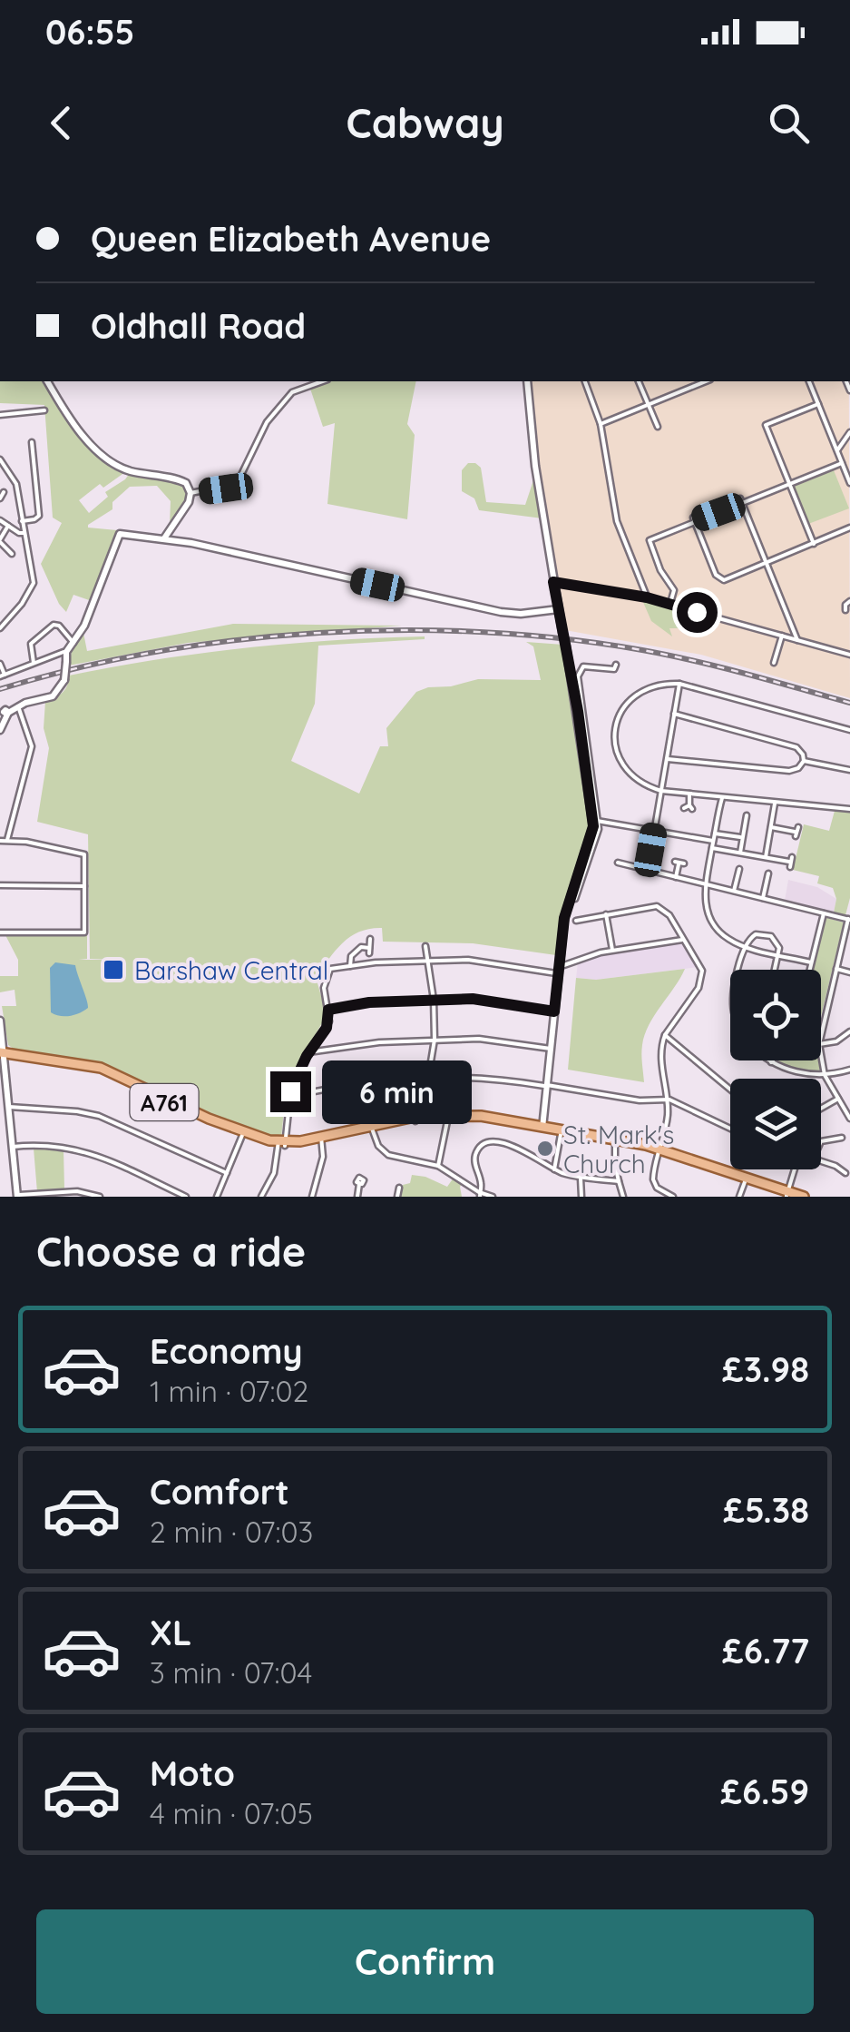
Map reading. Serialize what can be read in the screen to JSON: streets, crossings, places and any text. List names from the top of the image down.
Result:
{
  "streets": {
    "main road": ["A761"]
  },
  "places": {
    "transit": ["Barshaw Central"],
    "other": ["St. Mark's Church"]
  },
  "page": {
    "status": "06:55",
    "header": "Cabway",
    "banner": ["Queen Elizabeth Avenue", "Oldhall Road"],
    "bubble": "6 min",
    "heading": "Choose a ride",
    "list": [
      {
        "name": "Economy",
        "note": "1 min · 07:02",
        "value": "£3.98"
      },
      {
        "name": "Comfort",
        "note": "2 min · 07:03",
        "value": "£5.38"
      },
      {
        "name": "XL",
        "note": "3 min · 07:04",
        "value": "£6.77"
      },
      {
        "name": "Moto",
        "note": "4 min · 07:05",
        "value": "£6.59"
      }
    ],
    "buttons": "Confirm"
  }
}
